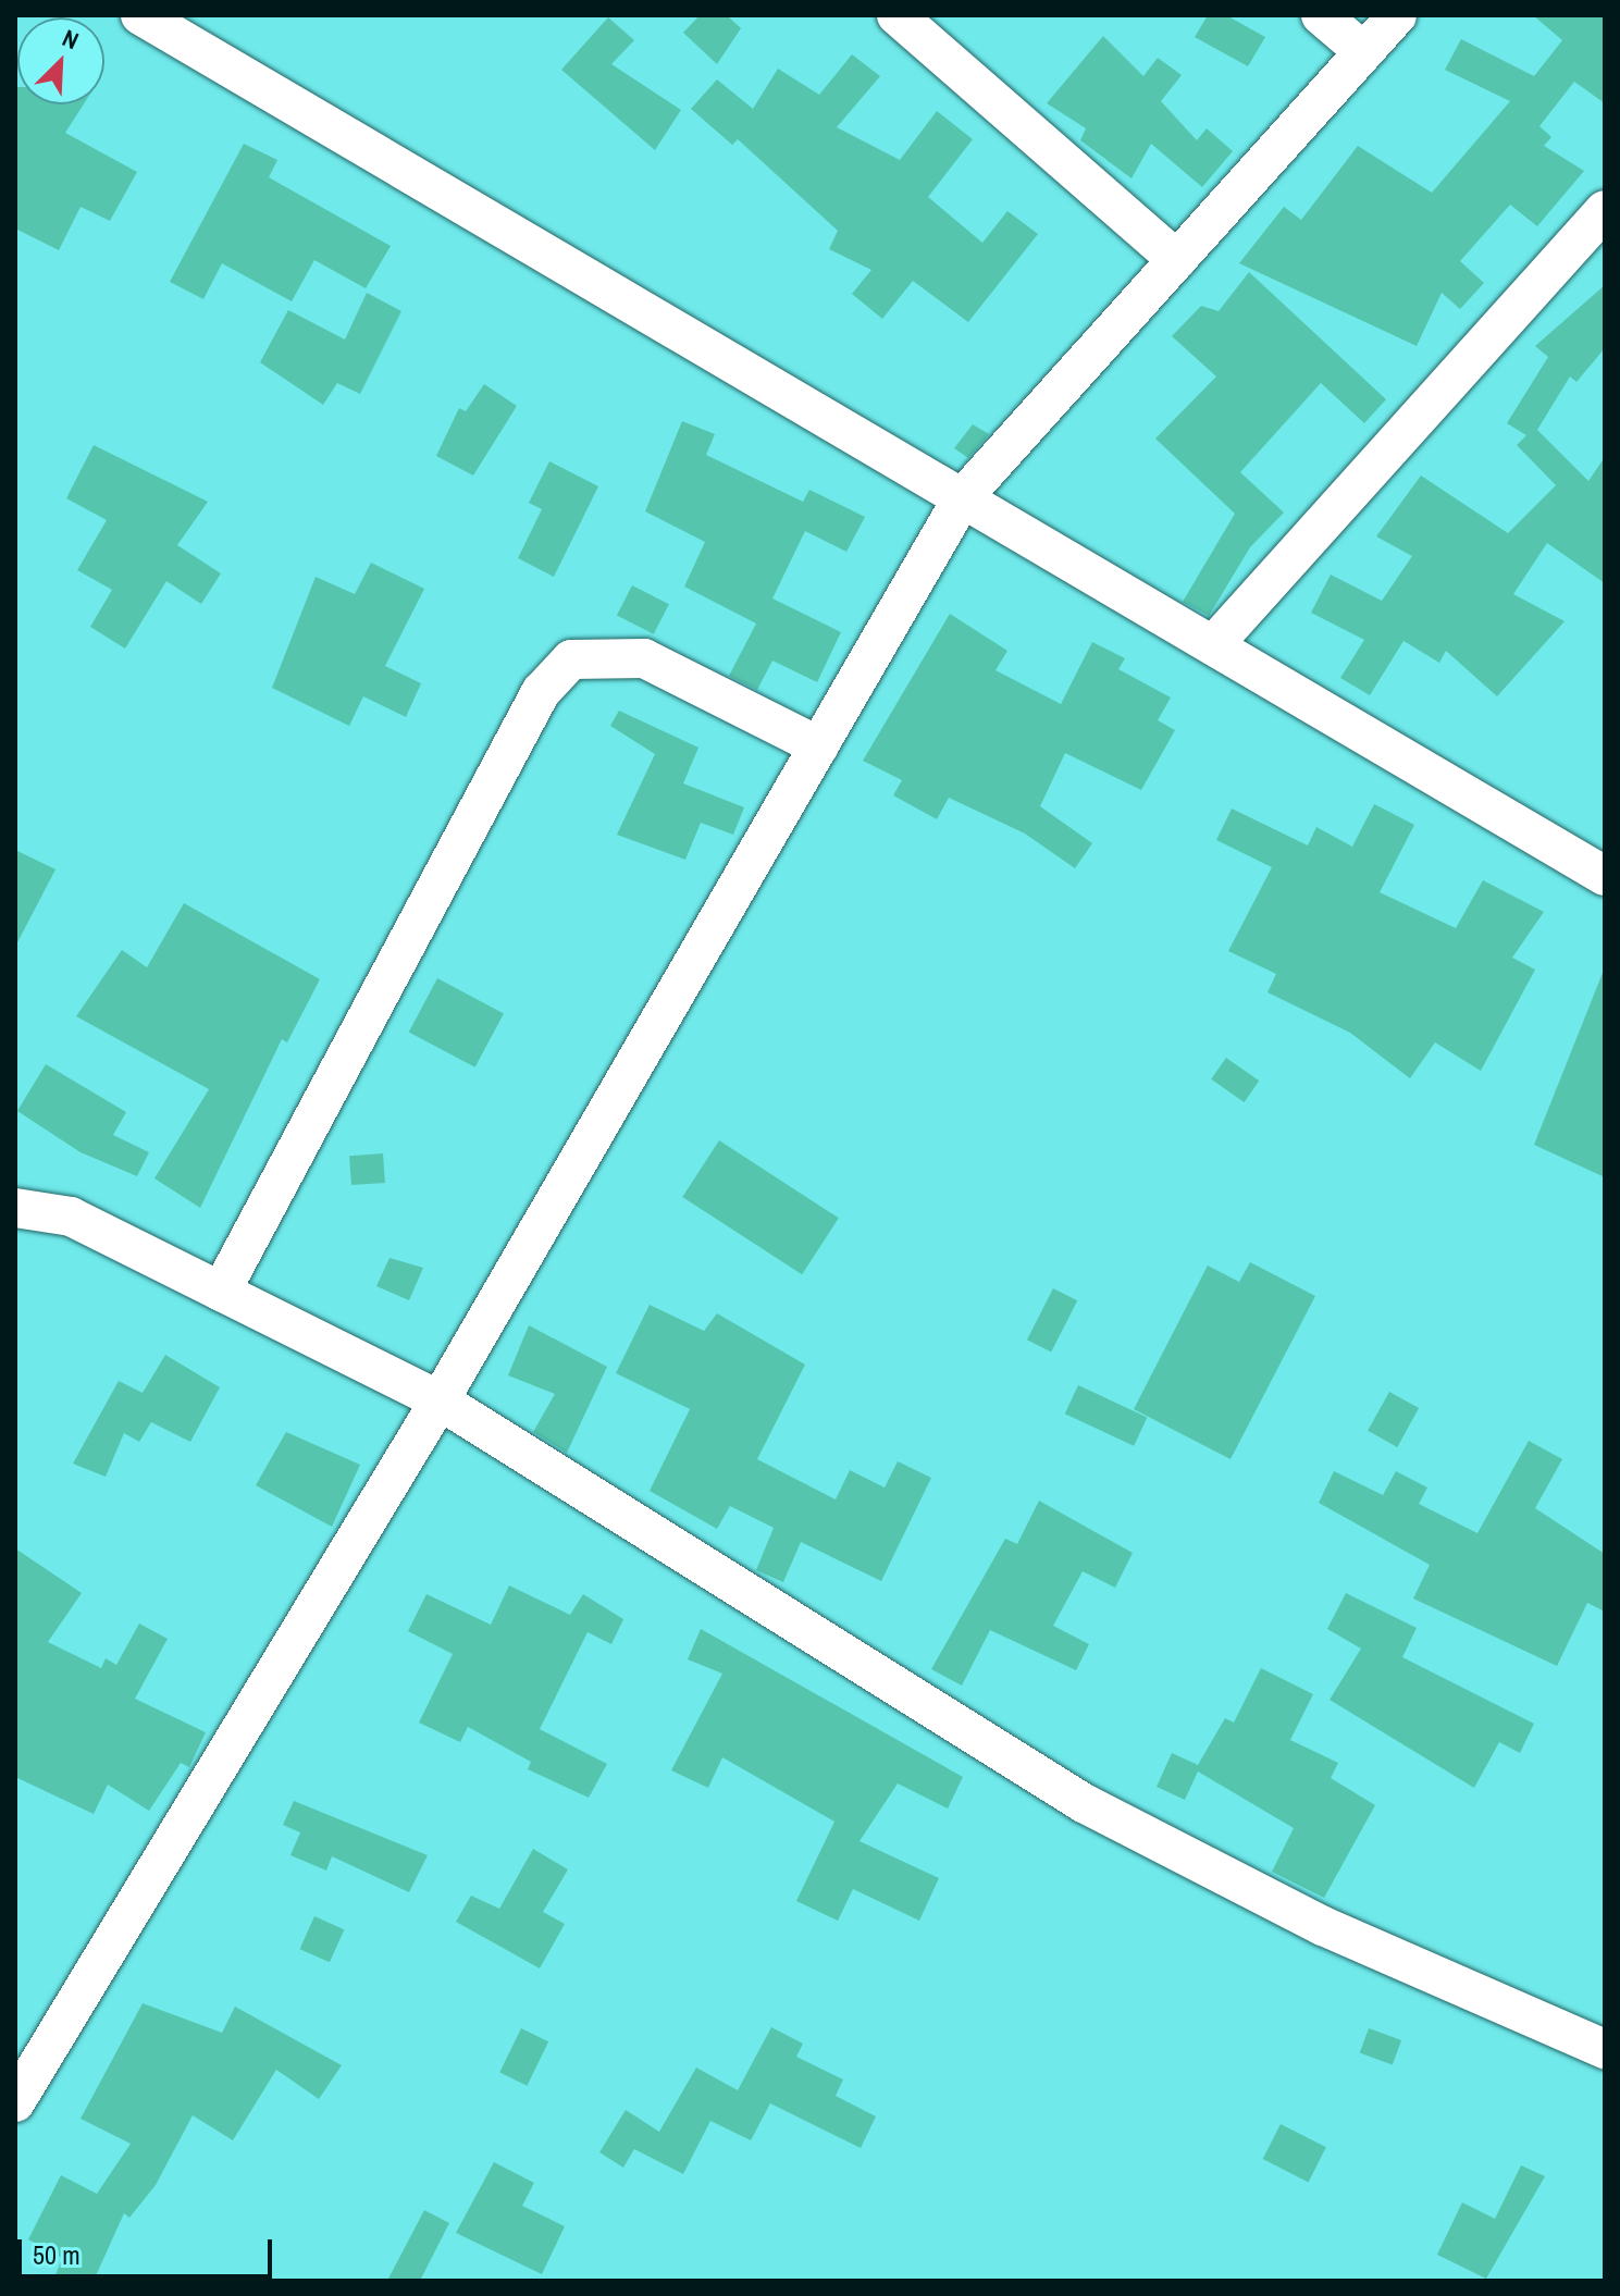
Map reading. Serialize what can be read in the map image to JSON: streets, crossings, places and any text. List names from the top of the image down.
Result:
{
  "scale_bar": "50 m",
  "north": "top right"
}
